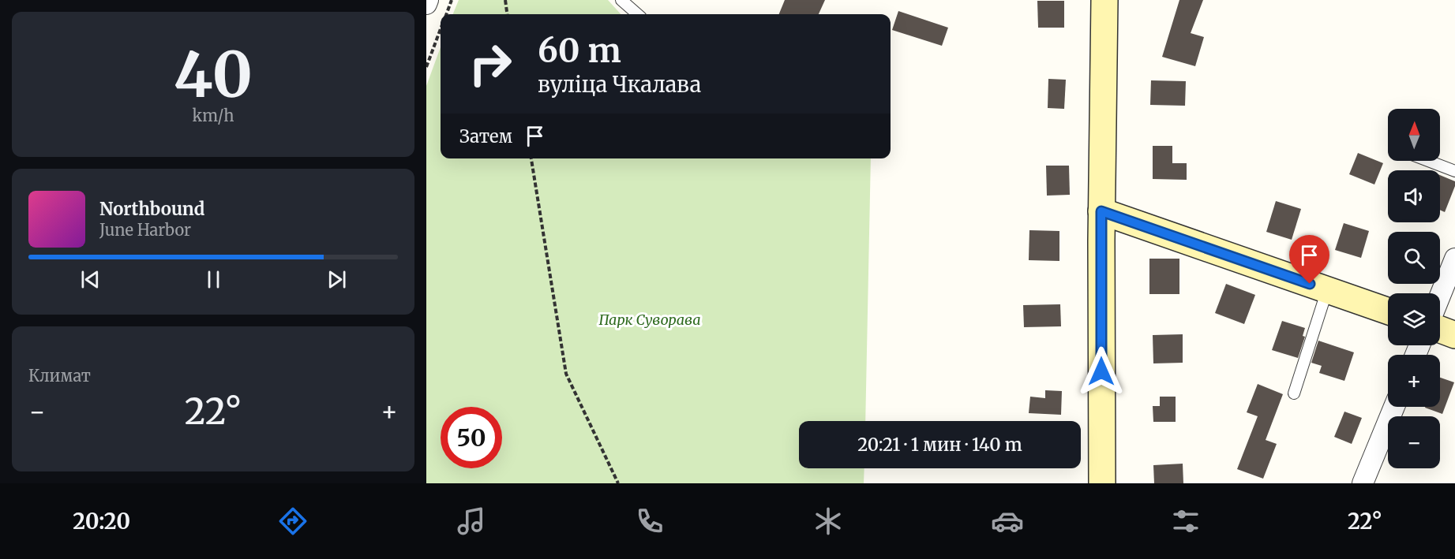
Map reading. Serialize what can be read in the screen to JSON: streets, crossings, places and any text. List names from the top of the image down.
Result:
{
  "parks": ["Парк Суворава"],
  "north": "top",
  "page": {
    "tile": [
      ["40", "km/h"],
      "Климат"
    ],
    "turn": ["60 m", "вуліца Чкалава"],
    "map_buttons": ["+", "−"],
    "then": "Затем",
    "song": ["Northbound", "June Harbor"],
    "heat": ["−", "22°", "+"],
    "limit": "50",
    "trip": "20:21 · 1 мин · 140 m",
    "tabs": ["20:20", "22°"]
  }
}
